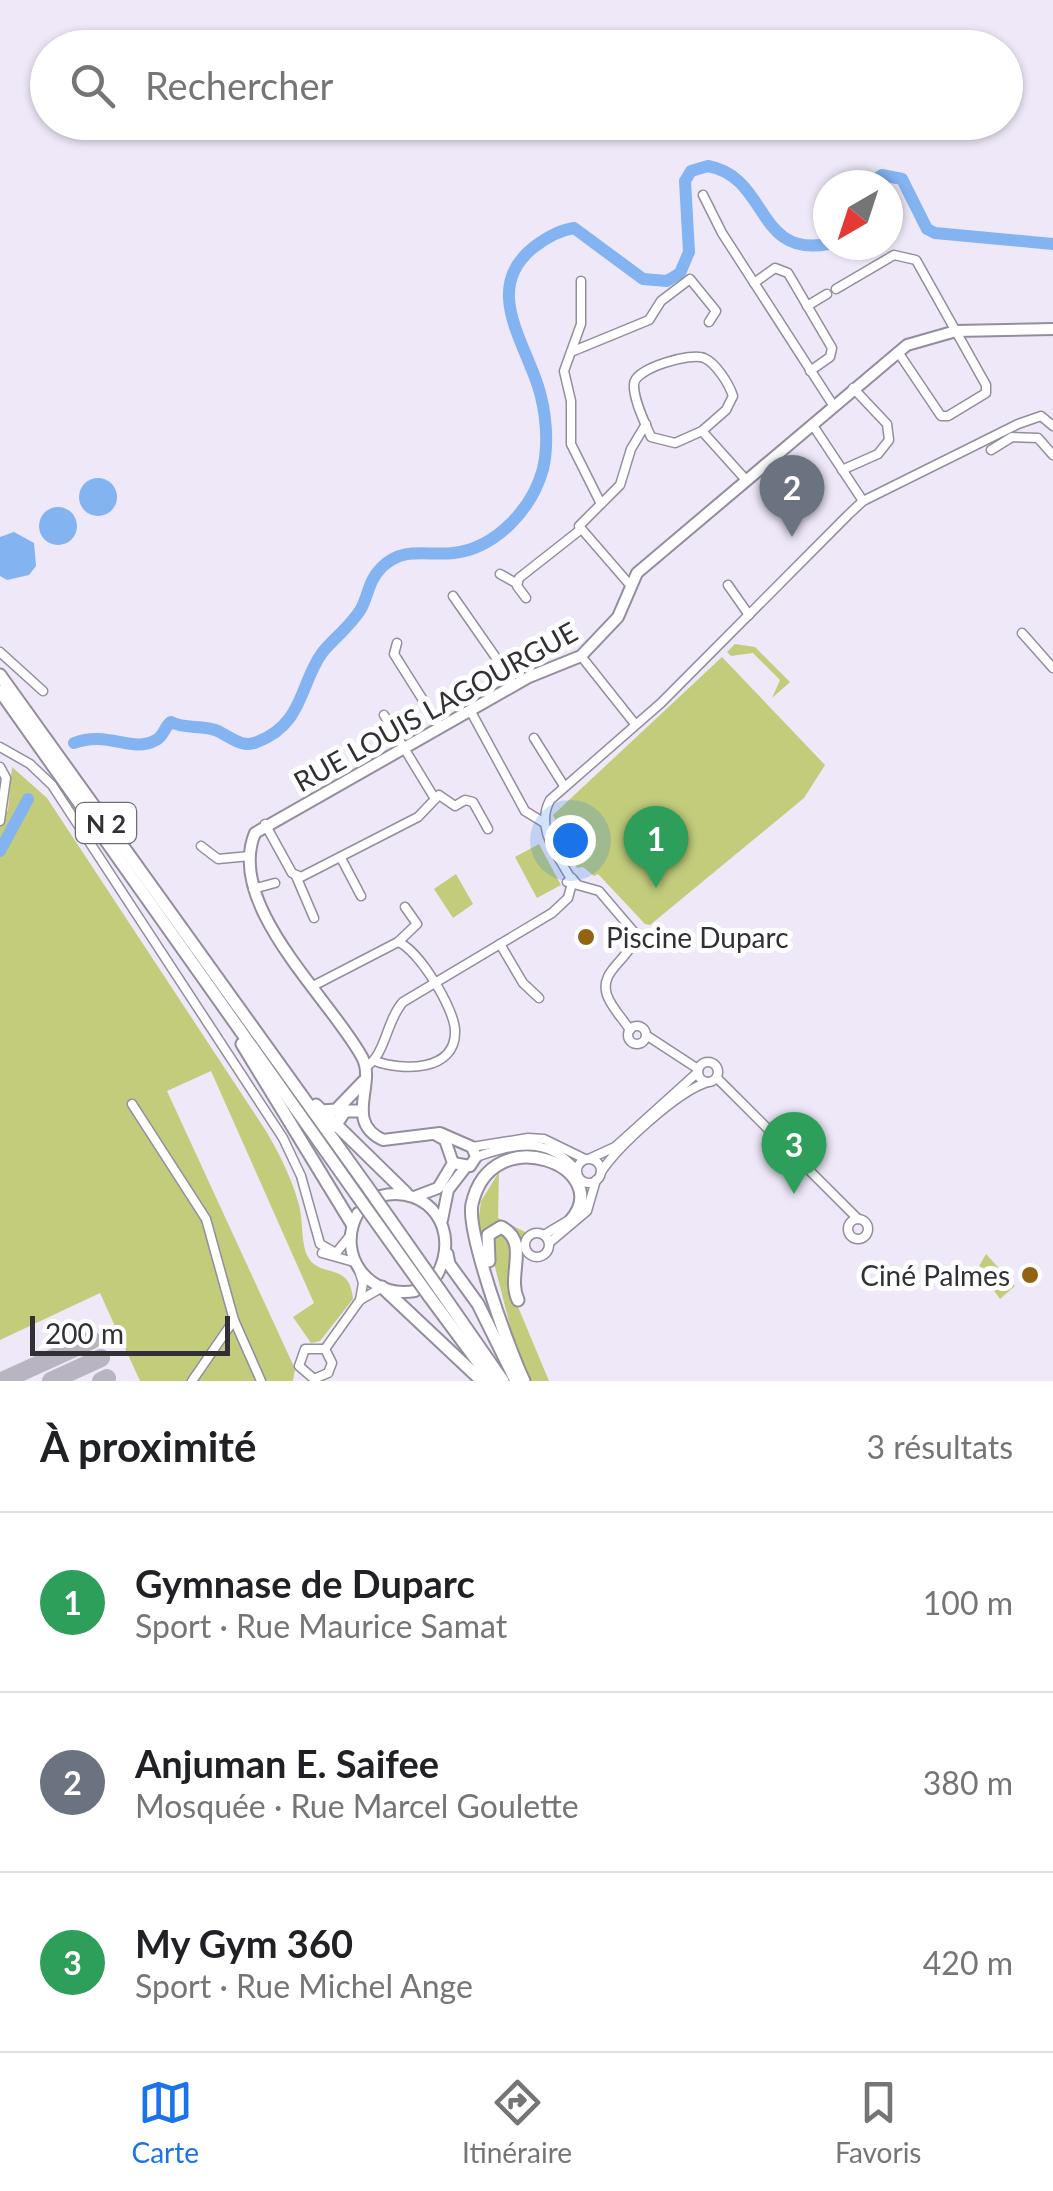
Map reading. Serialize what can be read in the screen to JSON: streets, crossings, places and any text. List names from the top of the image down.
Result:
{
  "streets": {
    "highway": ["N 2"],
    "main road": ["RUE LOUIS LAGOURGUE"]
  },
  "places": ["Piscine Duparc", "Ciné Palmes"],
  "scale_bar": "200 m",
  "north": "bottom left",
  "page": {
    "search": "Rechercher",
    "pins": ["2", "1", "3"],
    "scale": "200 m",
    "heading": ["À proximité", "3 résultats"],
    "list": [
      {
        "mark": "1",
        "name": "Gymnase de Duparc",
        "note": "Sport · Rue Maurice Samat",
        "value": "100 m"
      },
      {
        "mark": "2",
        "name": "Anjuman E. Saifee",
        "note": "Mosquée · Rue Marcel Goulette",
        "value": "380 m"
      },
      {
        "mark": "3",
        "name": "My Gym 360",
        "note": "Sport · Rue Michel Ange",
        "value": "420 m"
      }
    ],
    "nav": ["Carte", "Itinéraire", "Favoris"]
  }
}
